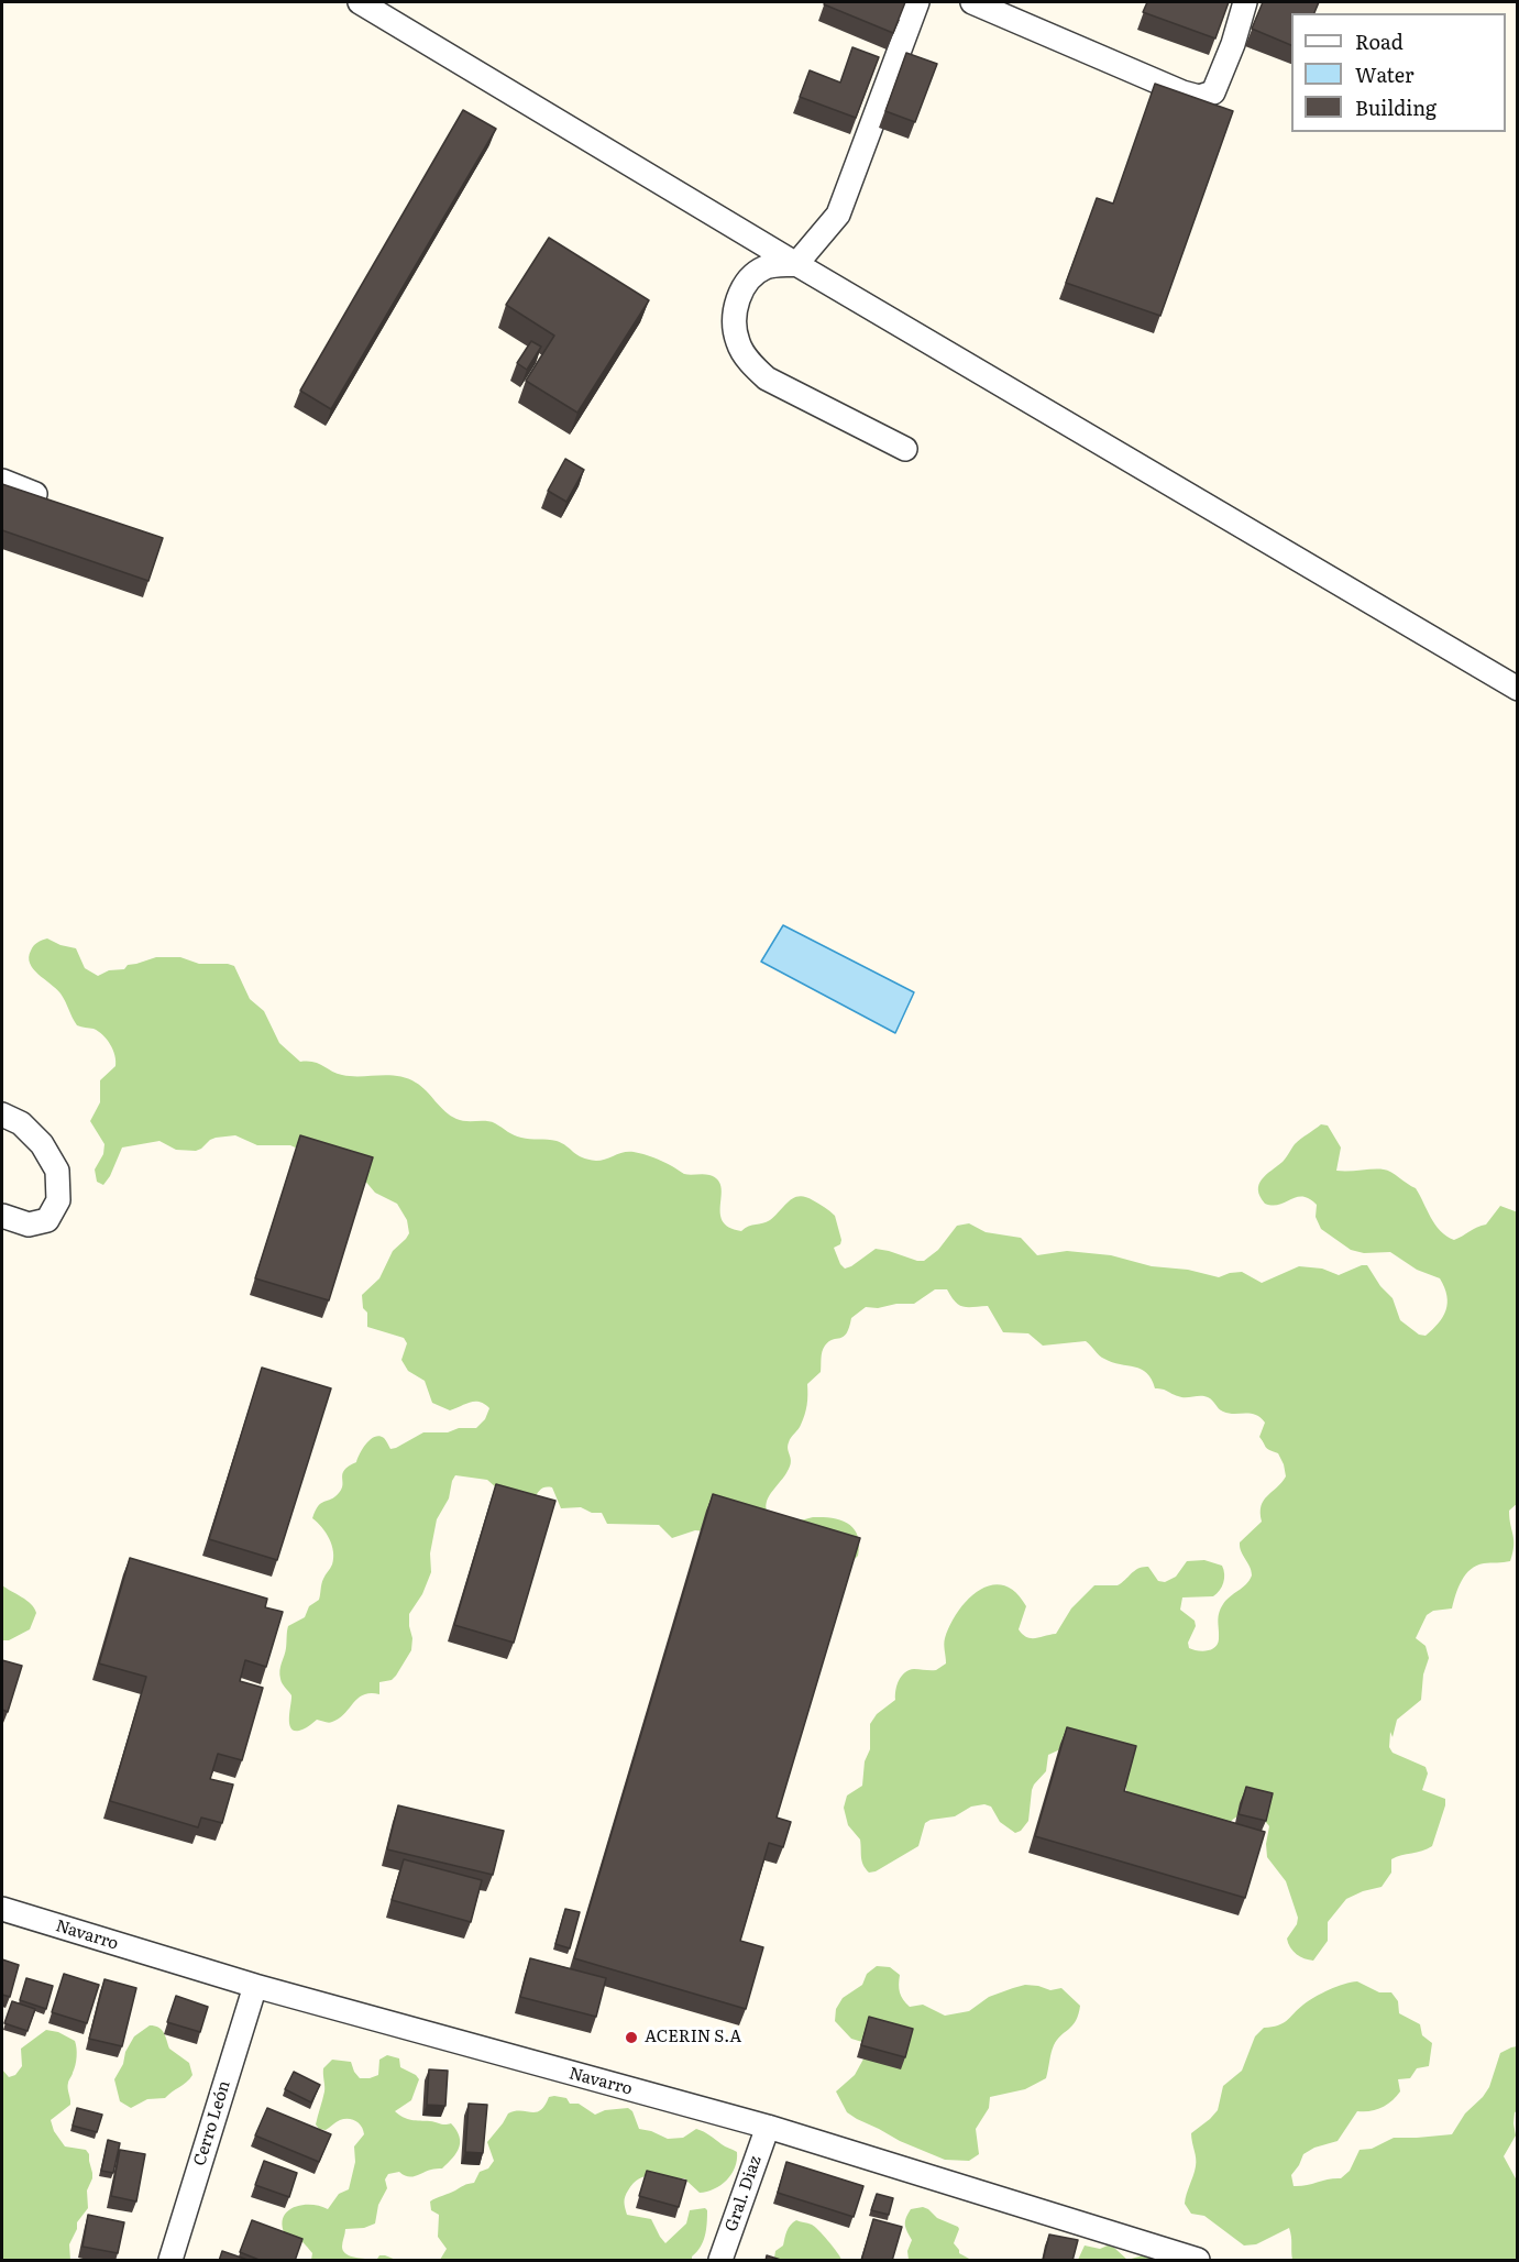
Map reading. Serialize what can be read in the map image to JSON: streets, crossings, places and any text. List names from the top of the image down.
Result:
{
  "streets": {
    "street": ["Navarro", "Cerro León", "Gral. Diaz"]
  },
  "crossings": [
    ["Navarro", "Cerro León"],
    ["Navarro", "Gral. Diaz"]
  ],
  "places": ["ACERIN S.A"],
  "legend": ["Road", "Water", "Building"]
}
